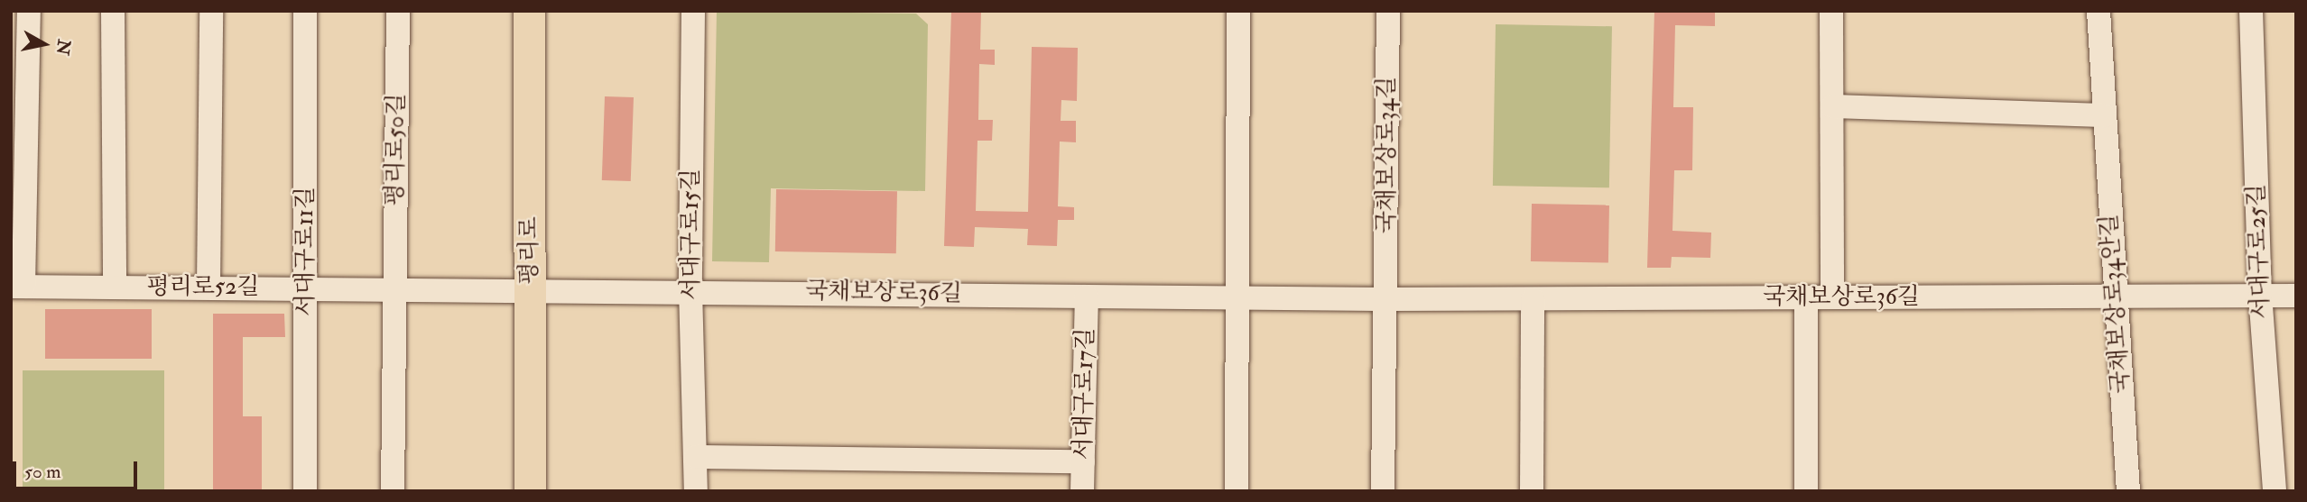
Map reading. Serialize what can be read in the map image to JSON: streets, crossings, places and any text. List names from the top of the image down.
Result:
{
  "streets": {
    "main road": ["평리로"],
    "street": [
      "평리로50길",
      "국채보상로34길",
      "서대구로15길",
      "서대구로11길",
      "서대구로25길",
      "평리로52길",
      "국채보상로36길",
      "국채보상로34안길",
      "서대구로17길"
    ]
  },
  "crossings": [
    ["평리로50길", "평리로52길"],
    ["국채보상로34길", "국채보상로36길"],
    ["서대구로15길", "국채보상로36길"],
    ["평리로", "평리로52길"],
    ["평리로", "국채보상로36길"],
    ["서대구로11길", "평리로52길"],
    ["서대구로25길", "국채보상로36길"],
    ["평리로52길", "국채보상로36길"],
    ["국채보상로36길", "국채보상로34안길"],
    ["국채보상로36길", "서대구로17길"]
  ],
  "scale_bar": "50 m",
  "north": "right"
}
